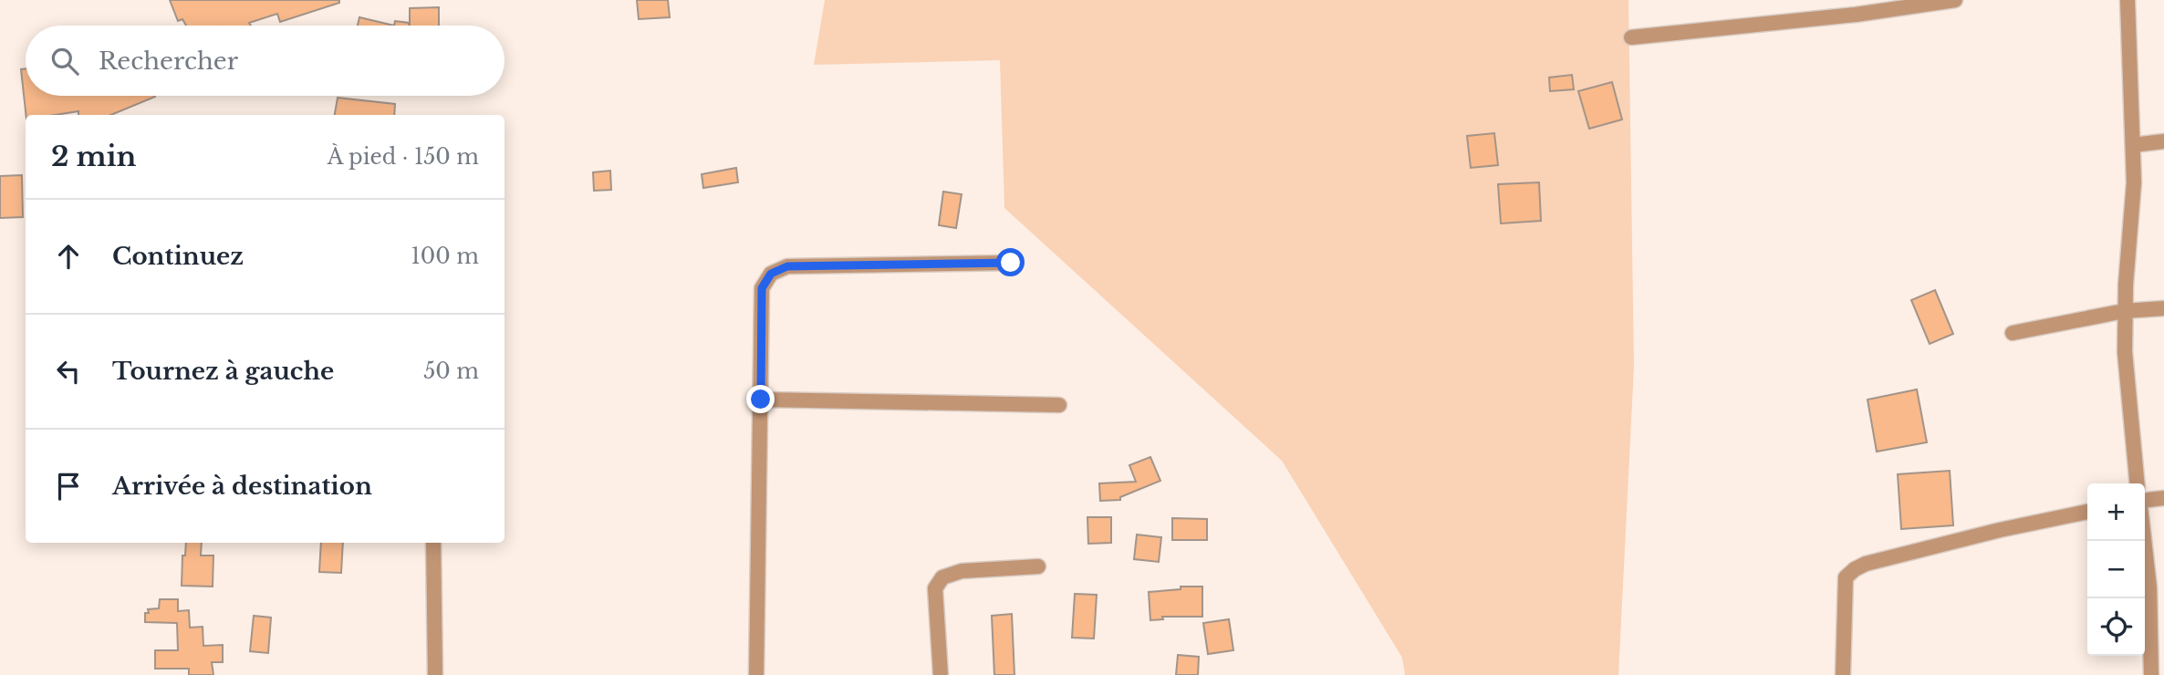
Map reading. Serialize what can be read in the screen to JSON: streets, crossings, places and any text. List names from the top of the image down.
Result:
{
  "page": {
    "search": "Rechercher",
    "heading": ["2 min", "À pied · 150 m"],
    "list": [
      ["Continuez", "100 m"],
      ["Tournez à gauche", "50 m"],
      "Arrivée à destination"
    ],
    "map_buttons": ["+", "−"]
  }
}
